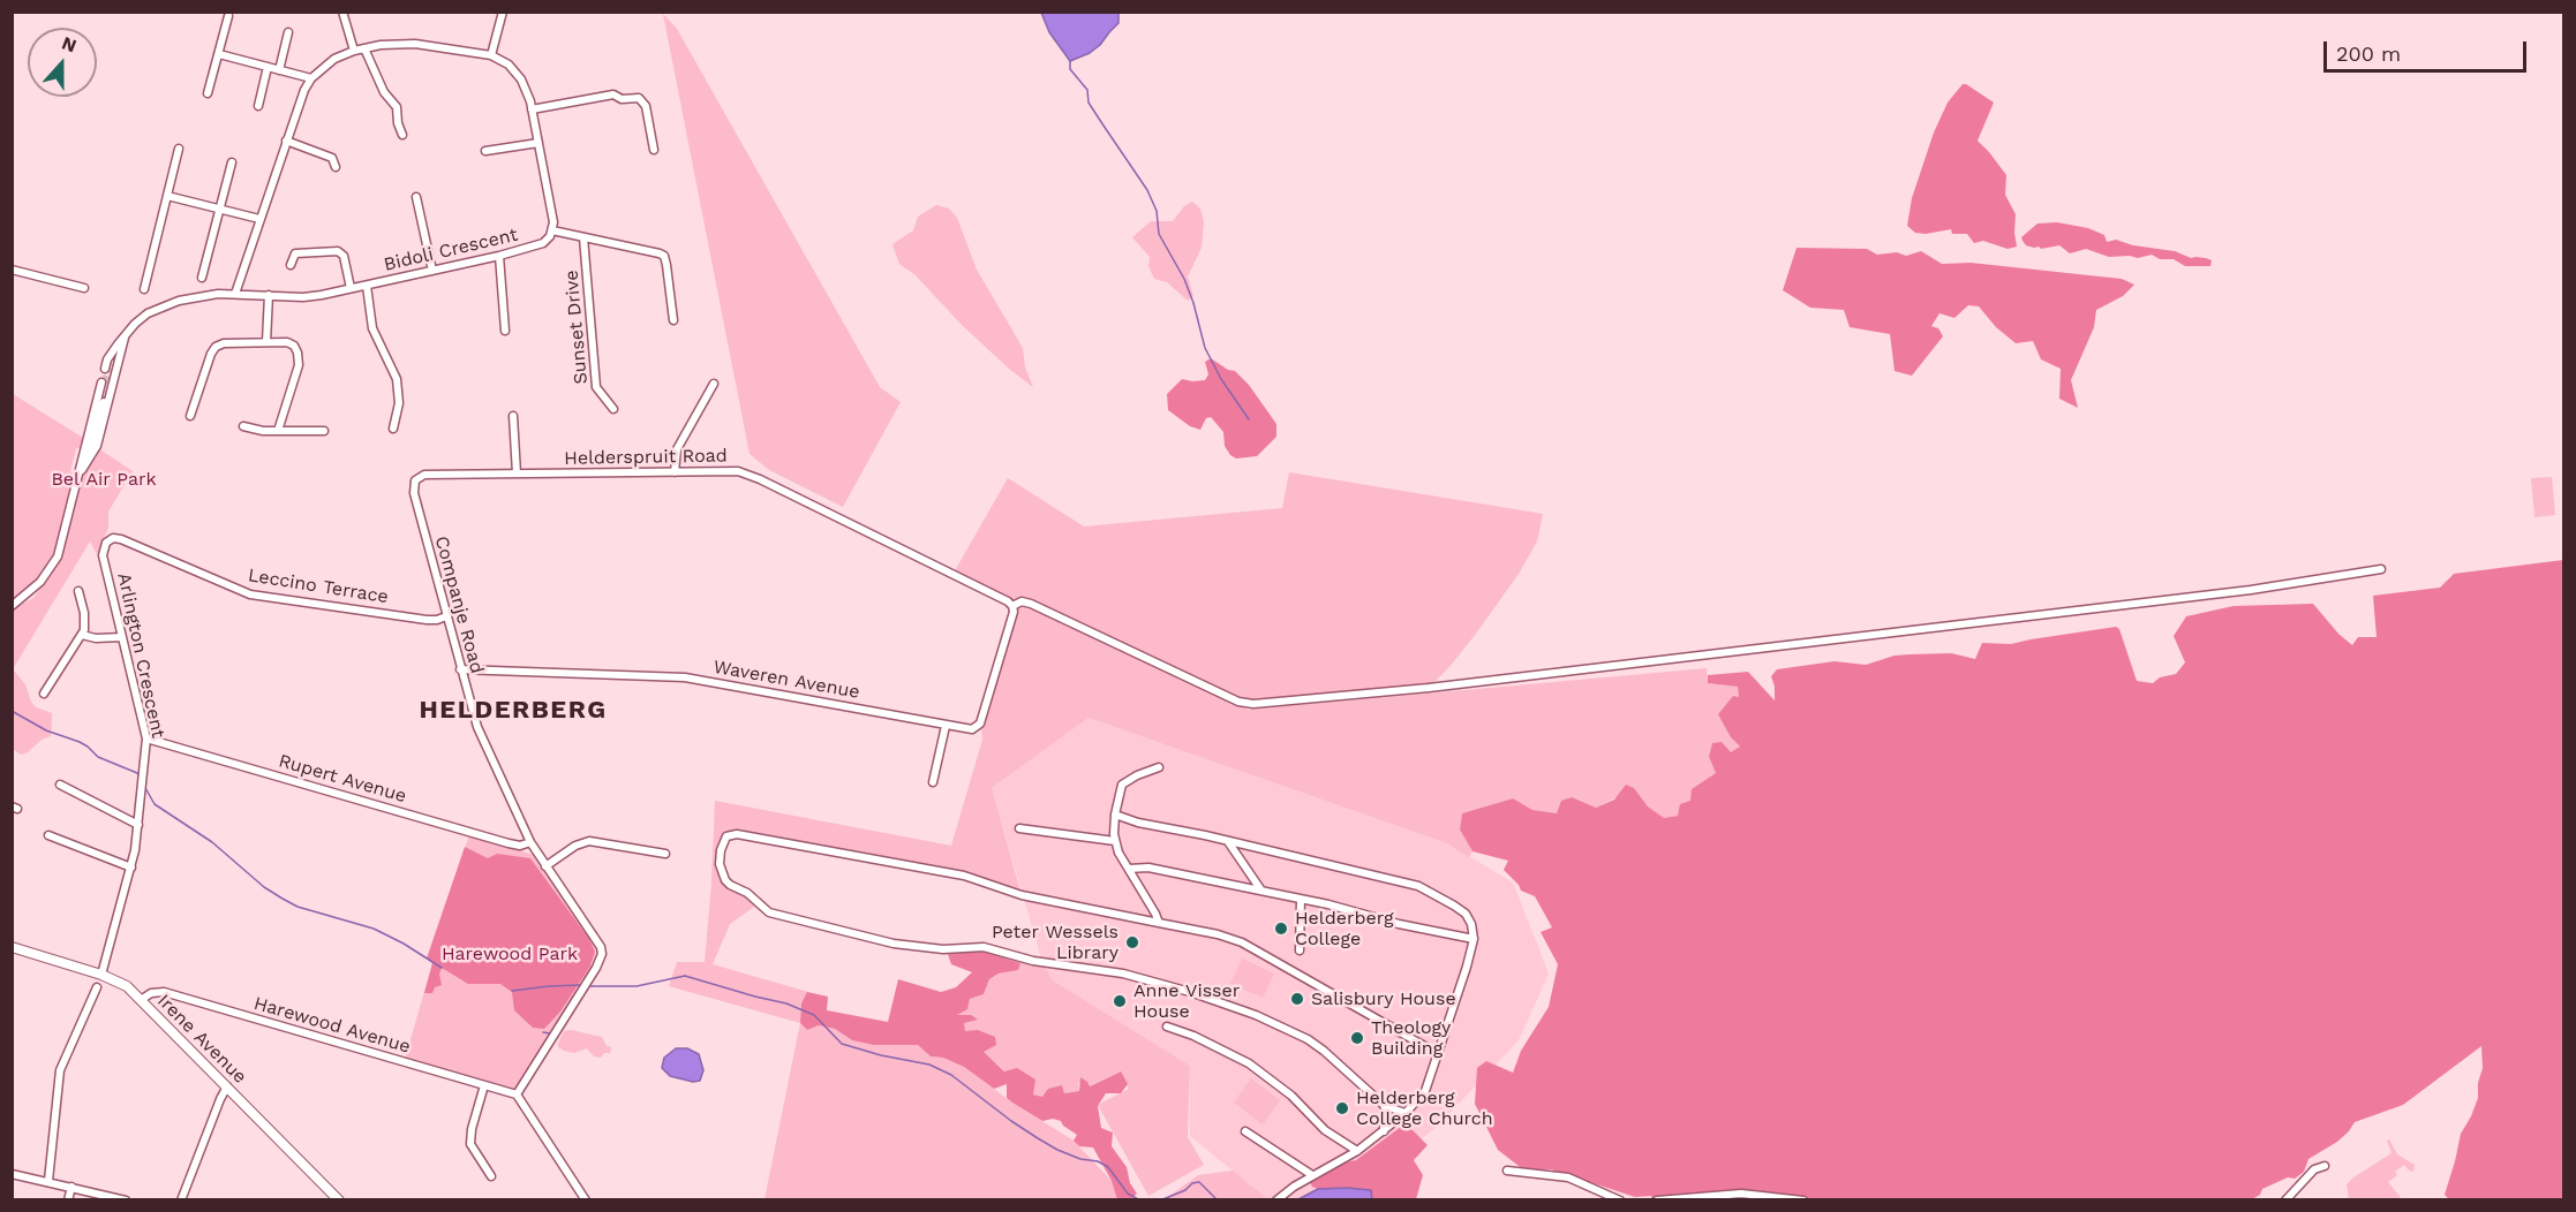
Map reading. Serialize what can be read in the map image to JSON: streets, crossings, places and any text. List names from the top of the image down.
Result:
{
  "streets": {
    "street": [
      "Bidoli Crescent",
      "Sunset Drive",
      "Helderspruit Road",
      "Leccino Terrace",
      "Companje Road",
      "Arlington Crescent",
      "Waveren Avenue",
      "Rupert Avenue",
      "Harewood Avenue",
      "Irene Avenue"
    ]
  },
  "crossings": [
    ["Helderspruit Road", "Companje Road"],
    ["Helderspruit Road", "Waveren Avenue"],
    ["Leccino Terrace", "Companje Road"],
    ["Leccino Terrace", "Arlington Crescent"],
    ["Companje Road", "Waveren Avenue"],
    ["Companje Road", "Rupert Avenue"],
    ["Companje Road", "Harewood Avenue"],
    ["Arlington Crescent", "Rupert Avenue"],
    ["Arlington Crescent", "Irene Avenue"],
    ["Harewood Avenue", "Irene Avenue"]
  ],
  "districts": ["HELDERBERG"],
  "parks": ["Bel Air Park", "Harewood Park"],
  "places": [
    "Helderberg College",
    "Peter Wessels Library",
    "Salisbury House",
    "Anne Visser House",
    "Theology Building",
    "Helderberg College Church"
  ],
  "scale_bar": "200 m",
  "north": "top"
}
